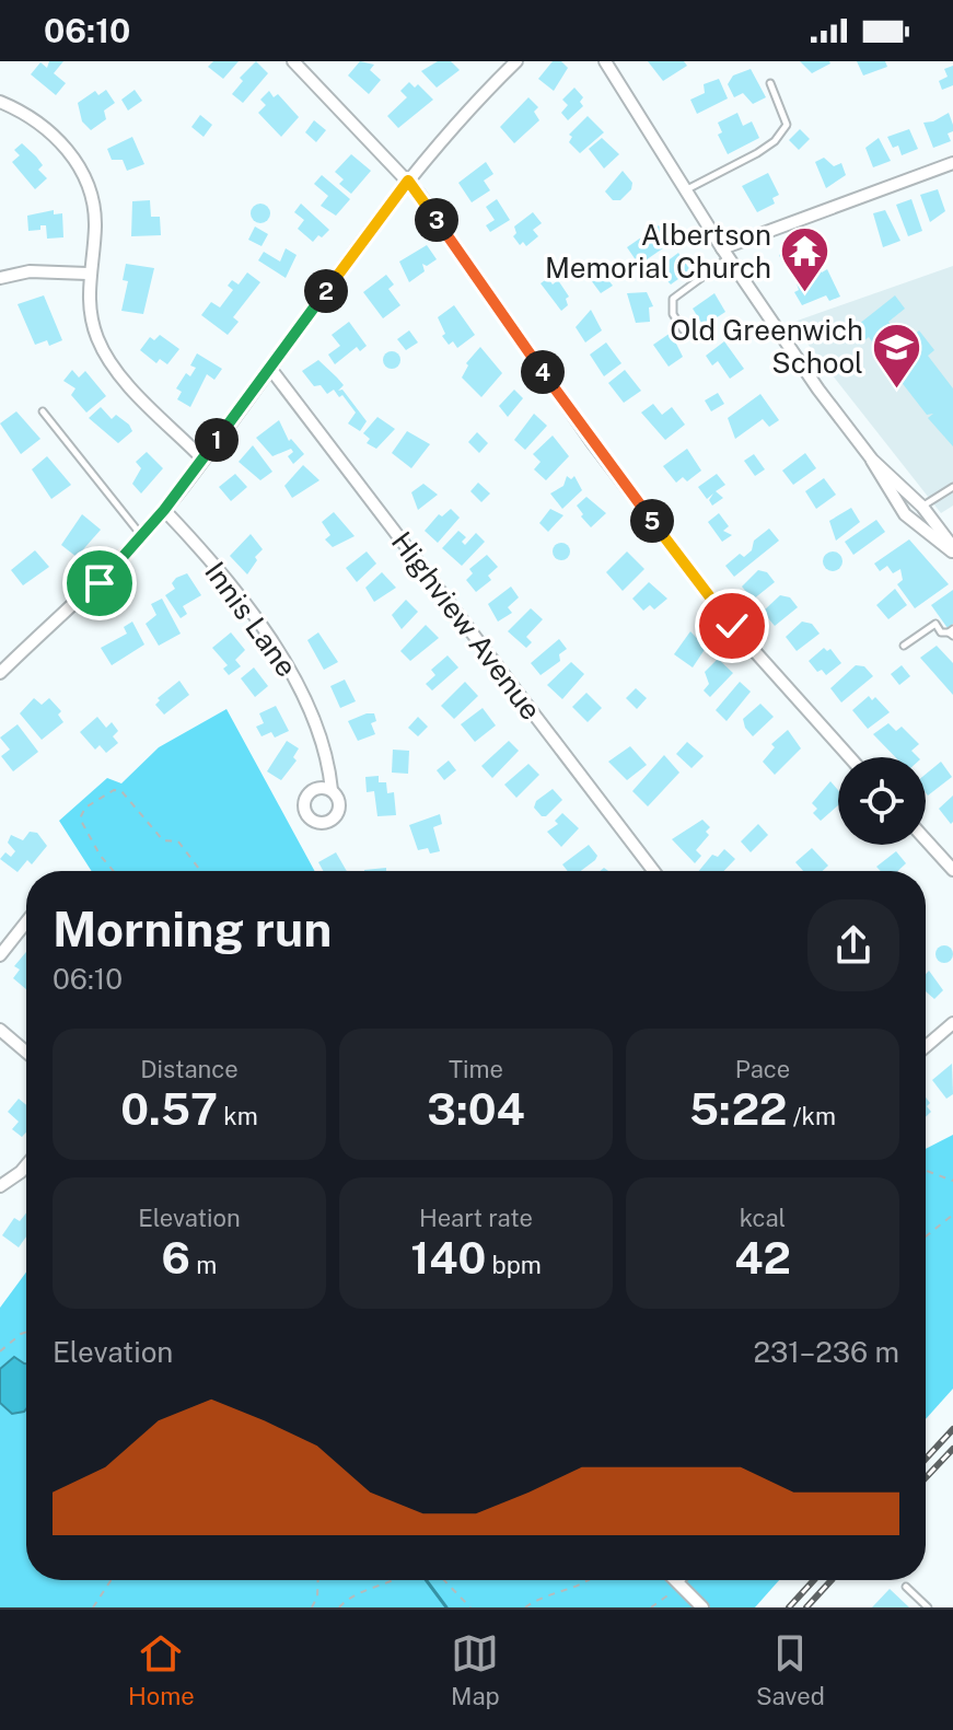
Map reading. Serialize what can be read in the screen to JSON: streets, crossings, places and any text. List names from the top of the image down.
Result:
{
  "streets": {
    "street": ["Innis Lane", "Highview Avenue"]
  },
  "places": {
    "temple": ["Albertson Memorial Church"],
    "school or university": ["Old Greenwich School"]
  },
  "page": {
    "status": "06:10",
    "pins": [
      "3",
      "2",
      "4",
      "1",
      "5"
    ],
    "heading": ["Morning run", "06:10"],
    "stats": [
      ["Distance", "0.57 km"],
      ["Time", "3:04"],
      ["Pace", "5:22 /km"],
      ["Elevation", "6 m"],
      ["Heart rate", "140 bpm"],
      ["kcal", "42"]
    ],
    "chart": ["Elevation", "231–236 m"],
    "tabs": ["Home", "Map", "Saved"]
  }
}
